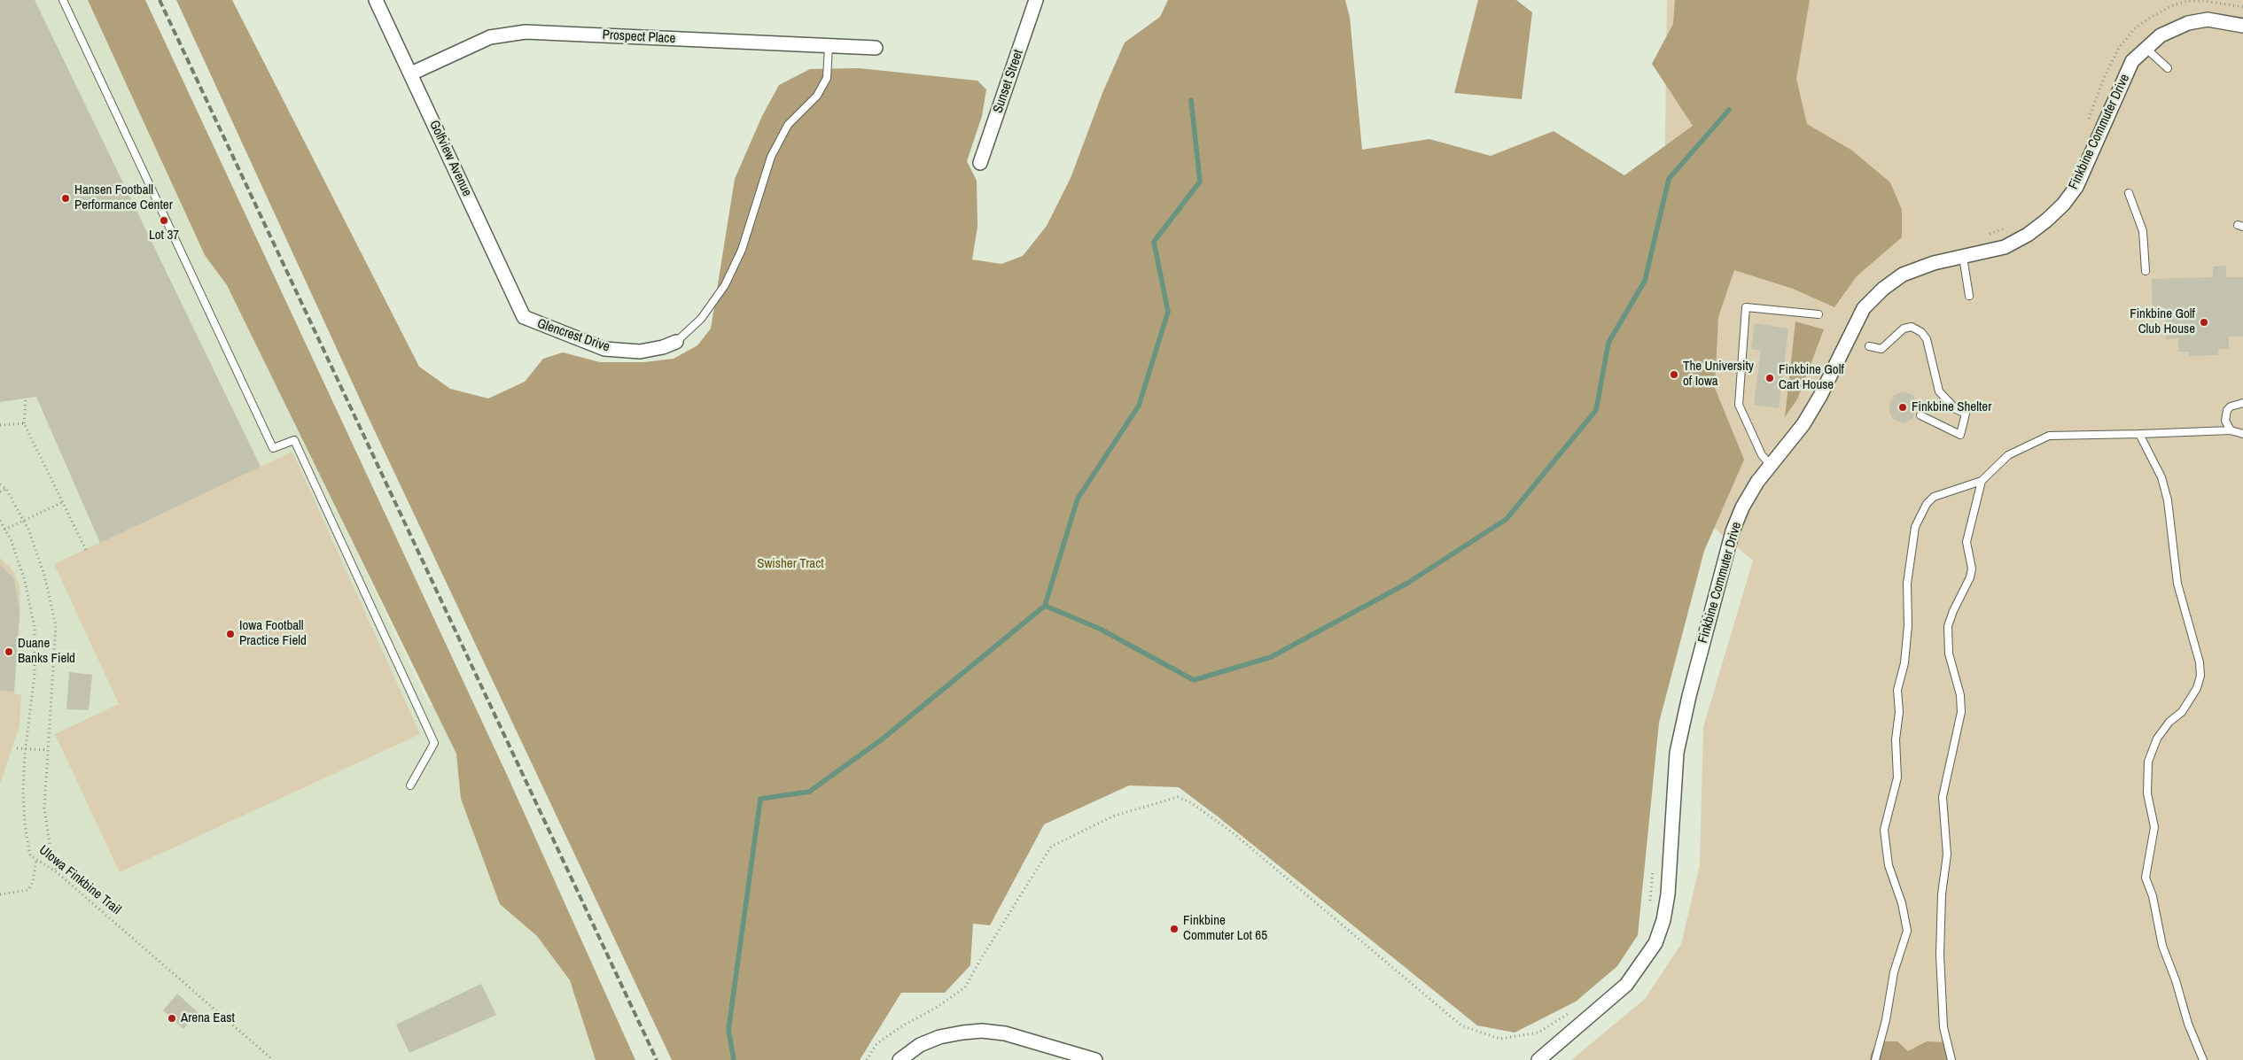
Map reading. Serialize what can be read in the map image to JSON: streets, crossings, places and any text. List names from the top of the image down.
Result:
{
  "streets": {
    "street": [
      "Prospect Place",
      "Sunset Street",
      "Finkbine Commuter Drive",
      "Golfview Avenue",
      "Glencrest Drive"
    ],
    "path": ["UIowa Finkbine Trail"]
  },
  "crossings": [
    ["Prospect Place", "Golfview Avenue"],
    ["Golfview Avenue", "Glencrest Drive"]
  ],
  "parks": ["Swisher Tract"],
  "places": [
    "Hansen Football Performance Center",
    "Lot 37",
    "Finkbine Golf Club House",
    "The University of Iowa",
    "Finkbine Golf Cart House",
    "Finkbine Shelter",
    "Iowa Football Practice Field",
    "Duane Banks Field",
    "Finkbine Commuter Lot 65",
    "Arena East"
  ]
}
